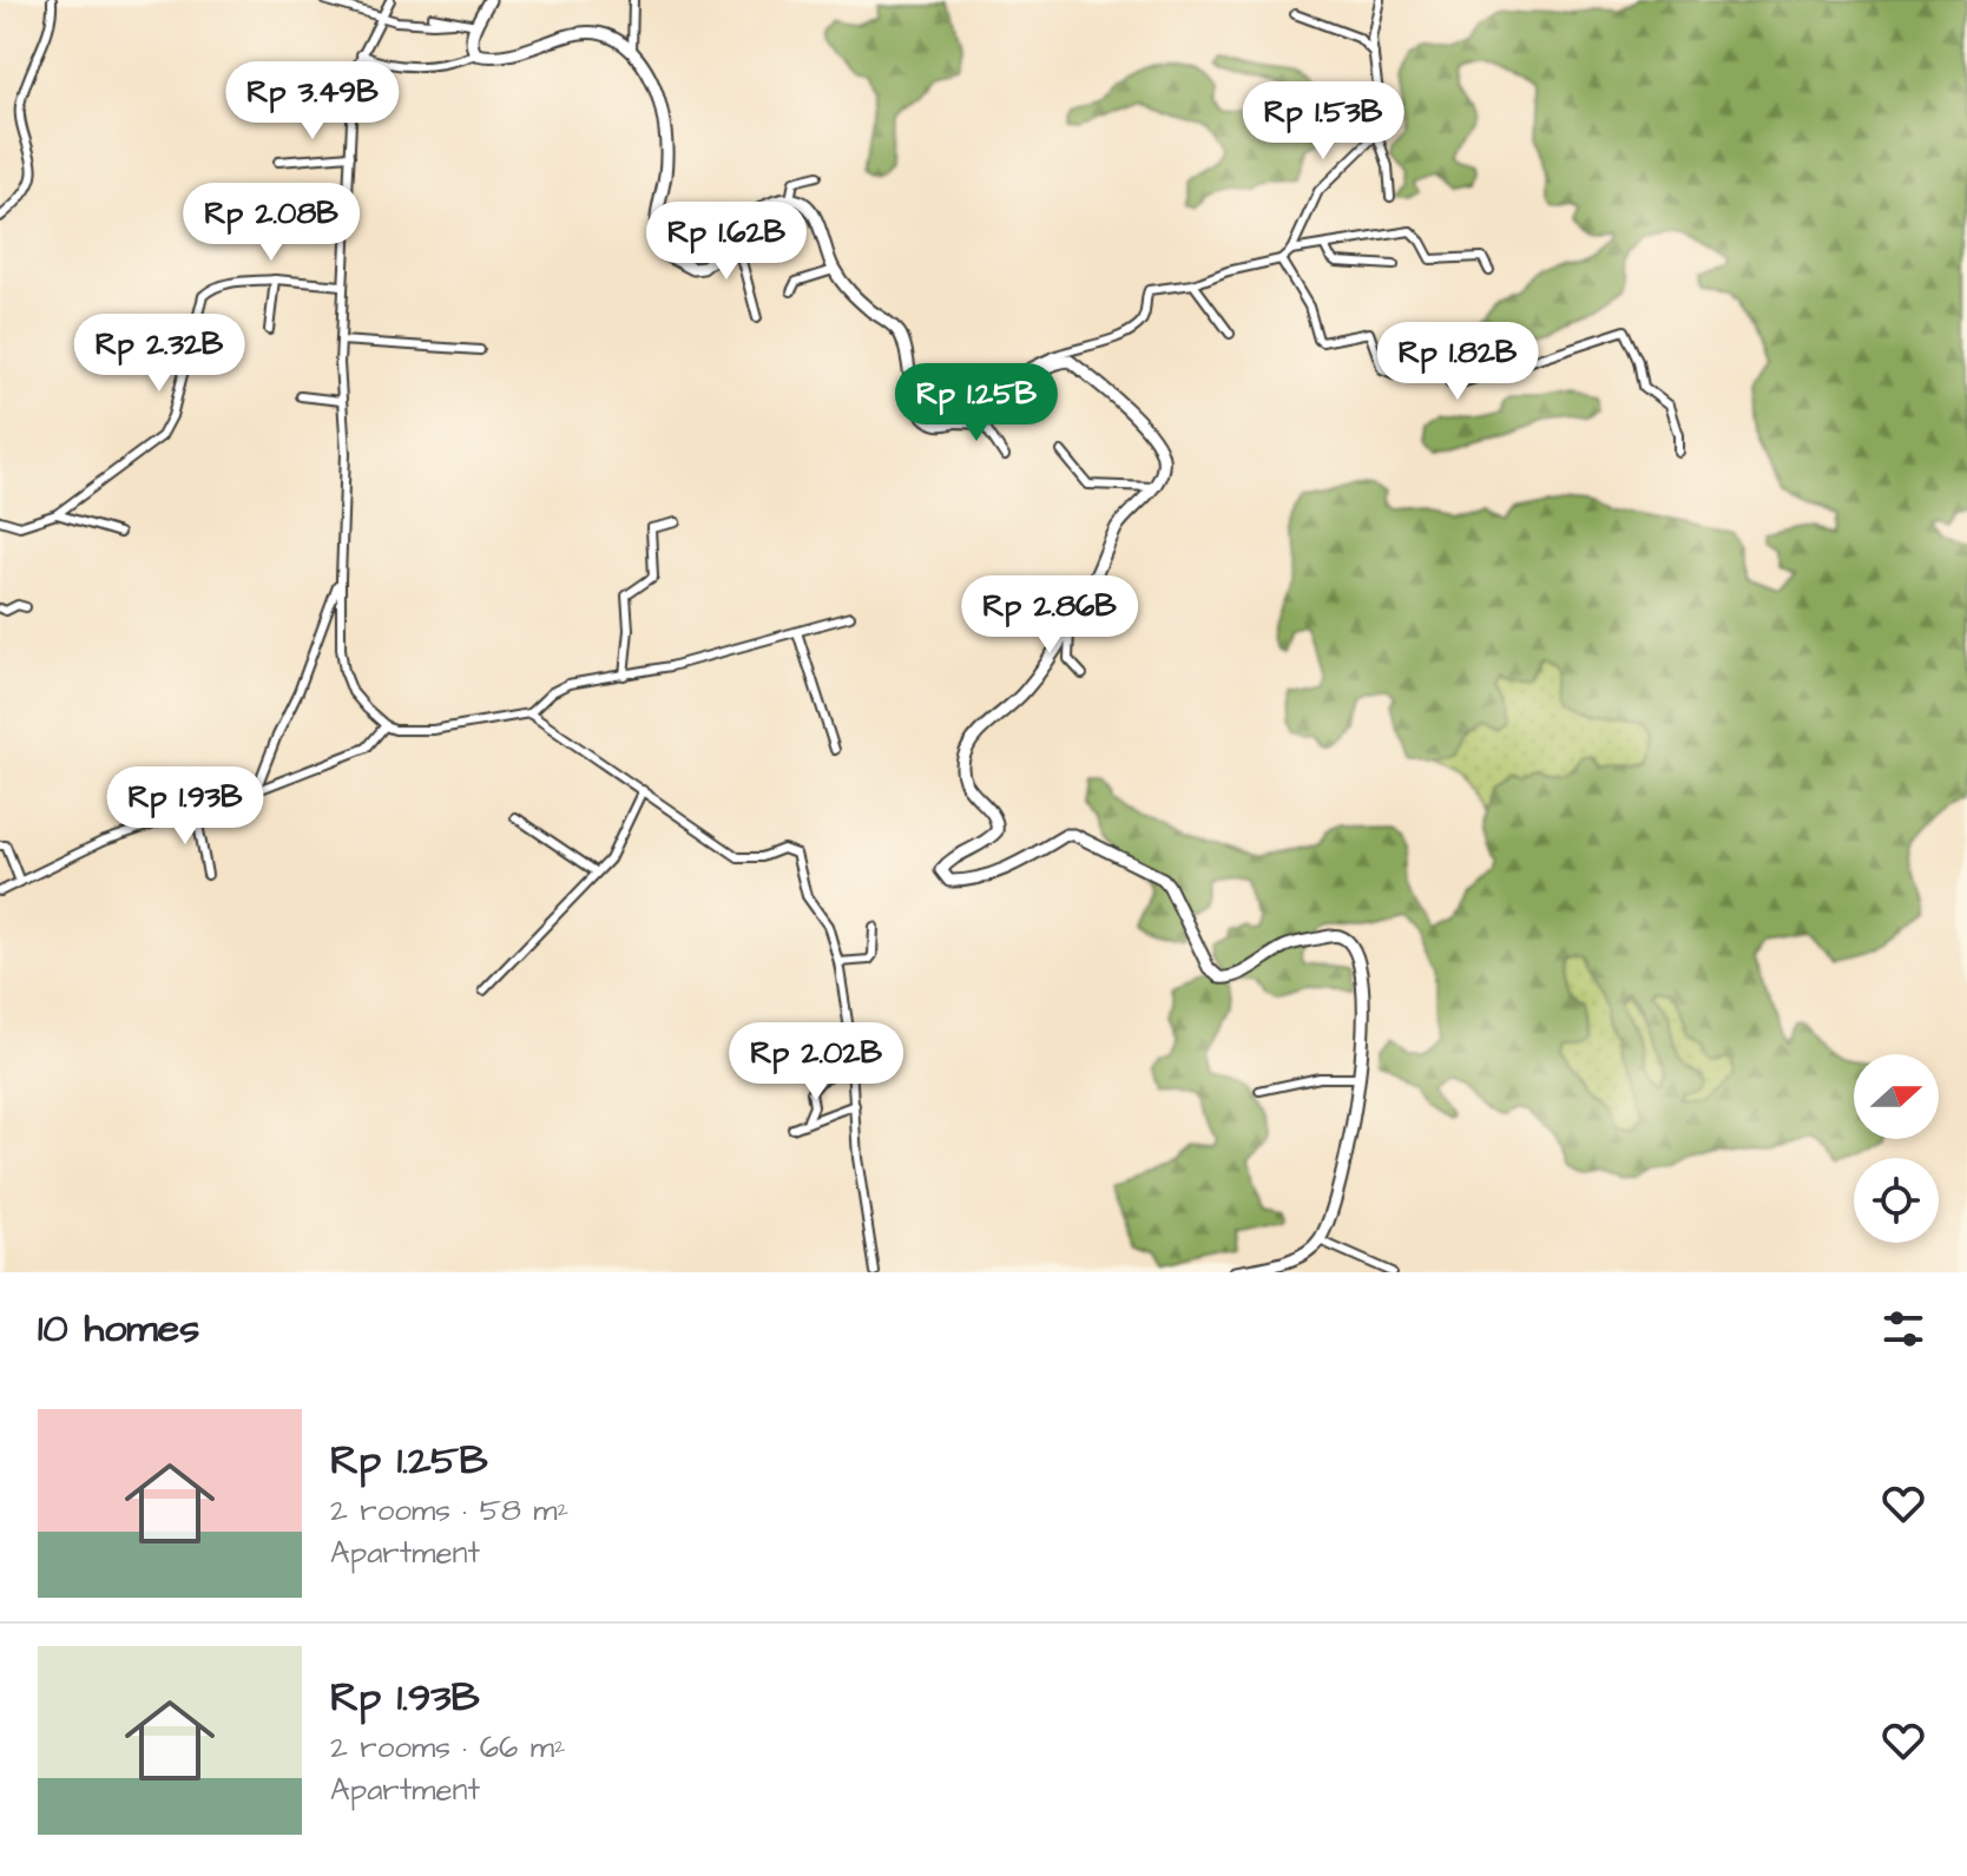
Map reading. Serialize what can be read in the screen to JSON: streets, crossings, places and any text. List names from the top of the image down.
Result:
{
  "north": "right",
  "page": {
    "price": [
      "Rp 3.49B",
      "Rp 1.53B",
      "Rp 2.08B",
      "Rp 1.62B",
      "Rp 2.32B",
      "Rp 1.82B",
      "Rp 1.25B",
      "Rp 2.86B",
      "Rp 1.93B",
      "Rp 2.02B"
    ],
    "heading": "10 homes",
    "list": [
      {
        "name": "Rp 1.25B",
        "note": "2 rooms · 58 m² · Apartment"
      },
      {
        "name": "Rp 1.93B",
        "note": "2 rooms · 66 m² · Apartment"
      }
    ]
  }
}
